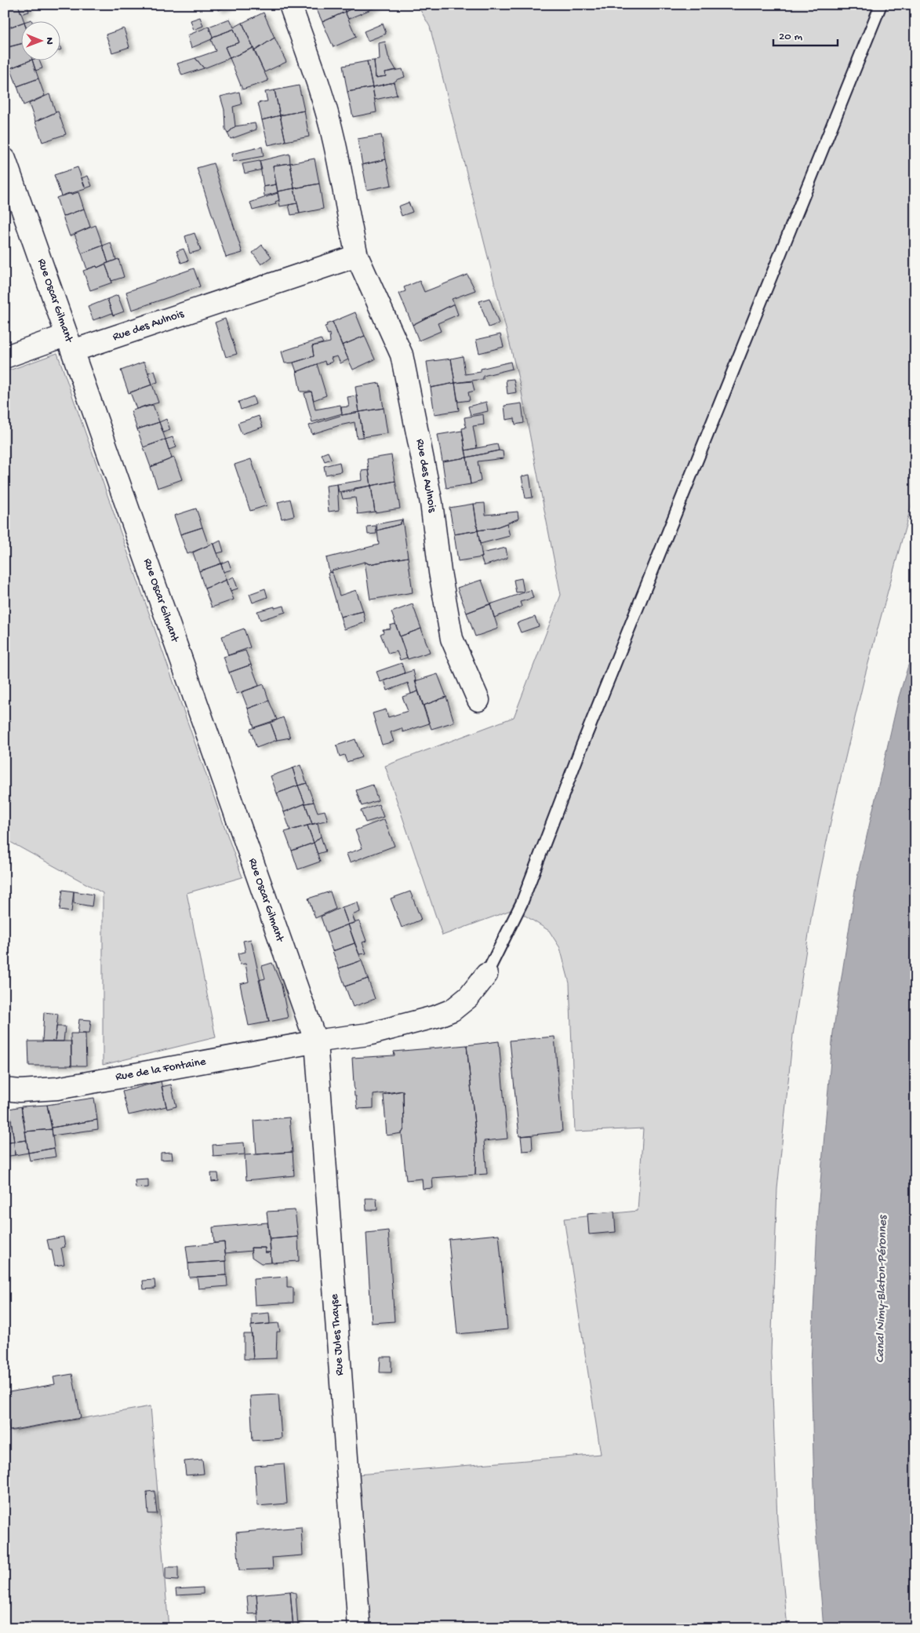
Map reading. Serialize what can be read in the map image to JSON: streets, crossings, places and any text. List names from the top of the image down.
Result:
{
  "streets": {
    "street": [
      "Rue Oscar Gilmant",
      "Rue des Aulnois",
      "Rue de la Fontaine",
      "Rue Jules Thayse"
    ]
  },
  "crossings": [
    ["Rue Oscar Gilmant", "Rue des Aulnois"],
    ["Rue Oscar Gilmant", "Rue de la Fontaine"],
    ["Rue Oscar Gilmant", "Rue Jules Thayse"],
    ["Rue de la Fontaine", "Rue Jules Thayse"]
  ],
  "water": ["Canal Nimy-Blaton-Péronnes"],
  "scale_bar": "20 m",
  "north": "right"
}
